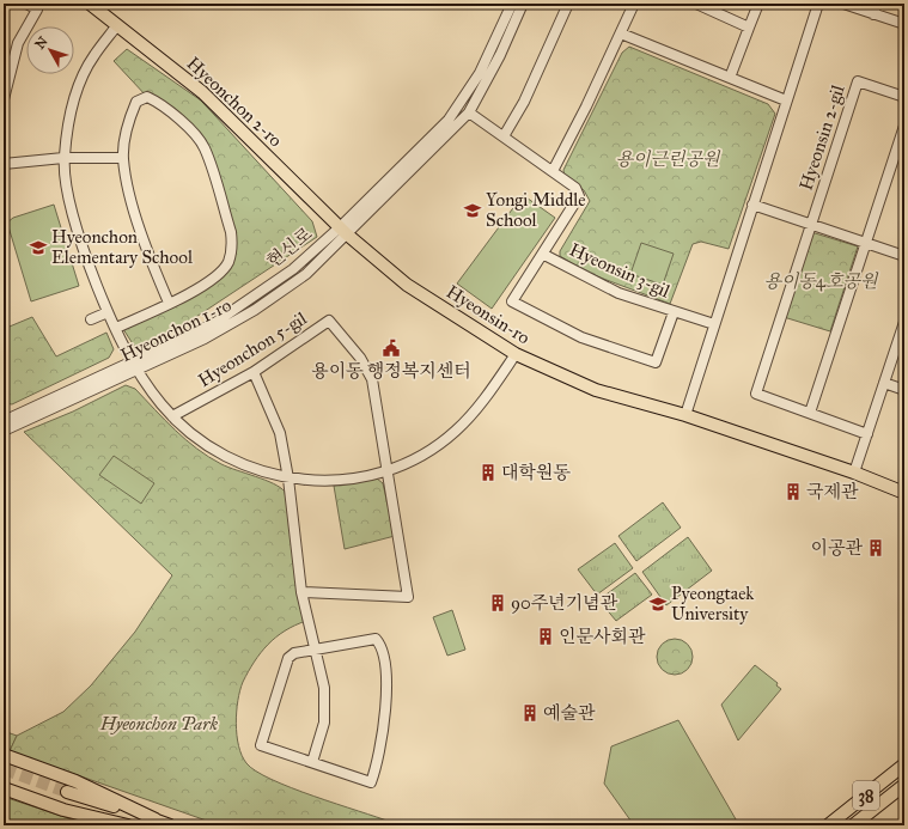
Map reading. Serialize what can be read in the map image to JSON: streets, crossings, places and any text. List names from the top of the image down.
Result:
{
  "streets": {
    "main road": ["Hyeonchon 2-ro", "Hyeonsin-ro", "38"],
    "street": [
      "Hyeonsin 2-gil",
      "현신로",
      "Hyeonsin 3-gil",
      "Hyeonchon 1-ro",
      "Hyeonchon 5-gil"
    ]
  },
  "crossings": [
    ["Hyeonchon 2-ro", "현신로"],
    ["Hyeonchon 2-ro", "Hyeonsin-ro"],
    ["Hyeonchon 2-ro", "Hyeonchon 1-ro"],
    ["현신로", "Hyeonsin-ro"],
    ["현신로", "Hyeonchon 1-ro"],
    ["Hyeonsin-ro", "Hyeonchon 1-ro"]
  ],
  "parks": ["용이근린공원", "용이동4호공원", "Hyeonchon Park"],
  "places": {
    "school or university": ["Yongi Middle School", "Hyeonchon Elementary School", "Pyeongtaek University"],
    "public building": ["용이동 행정복지센터"],
    "building": [
      "대학원동",
      "국제관",
      "이공관",
      "90주년기념관",
      "인문사회관",
      "예술관"
    ]
  },
  "north": "top left"
}
